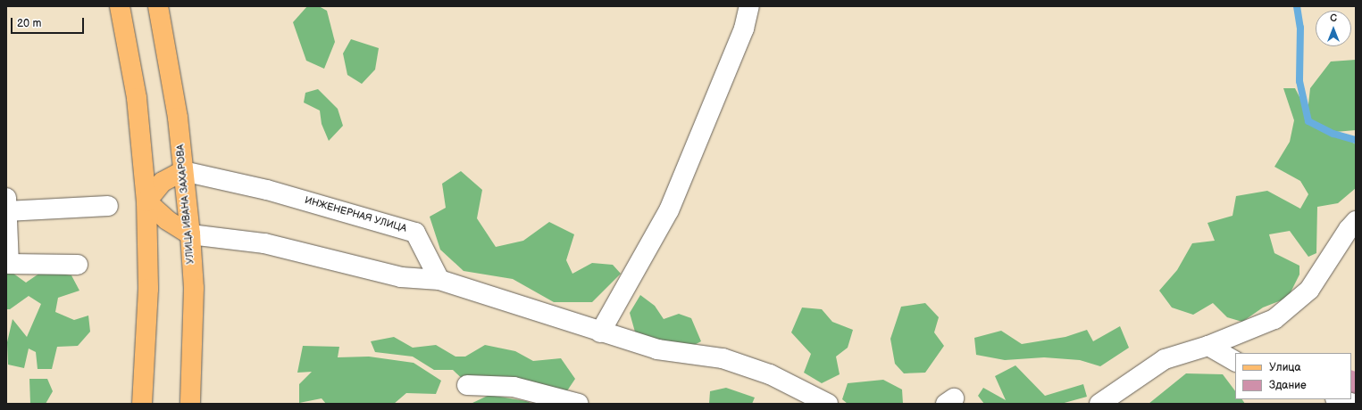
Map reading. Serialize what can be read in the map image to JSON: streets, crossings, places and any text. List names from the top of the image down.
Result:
{
  "streets": {
    "main road": ["УЛИЦА ИВАНА ЗАХАРОВА"],
    "street": ["ИНЖЕНЕРНАЯ УЛИЦА"]
  },
  "crossings": [
    ["УЛИЦА ИВАНА ЗАХАРОВА", "ИНЖЕНЕРНАЯ УЛИЦА"]
  ],
  "legend": ["Улица", "Здание"],
  "scale_bar": "20 m",
  "north": "top"
}
